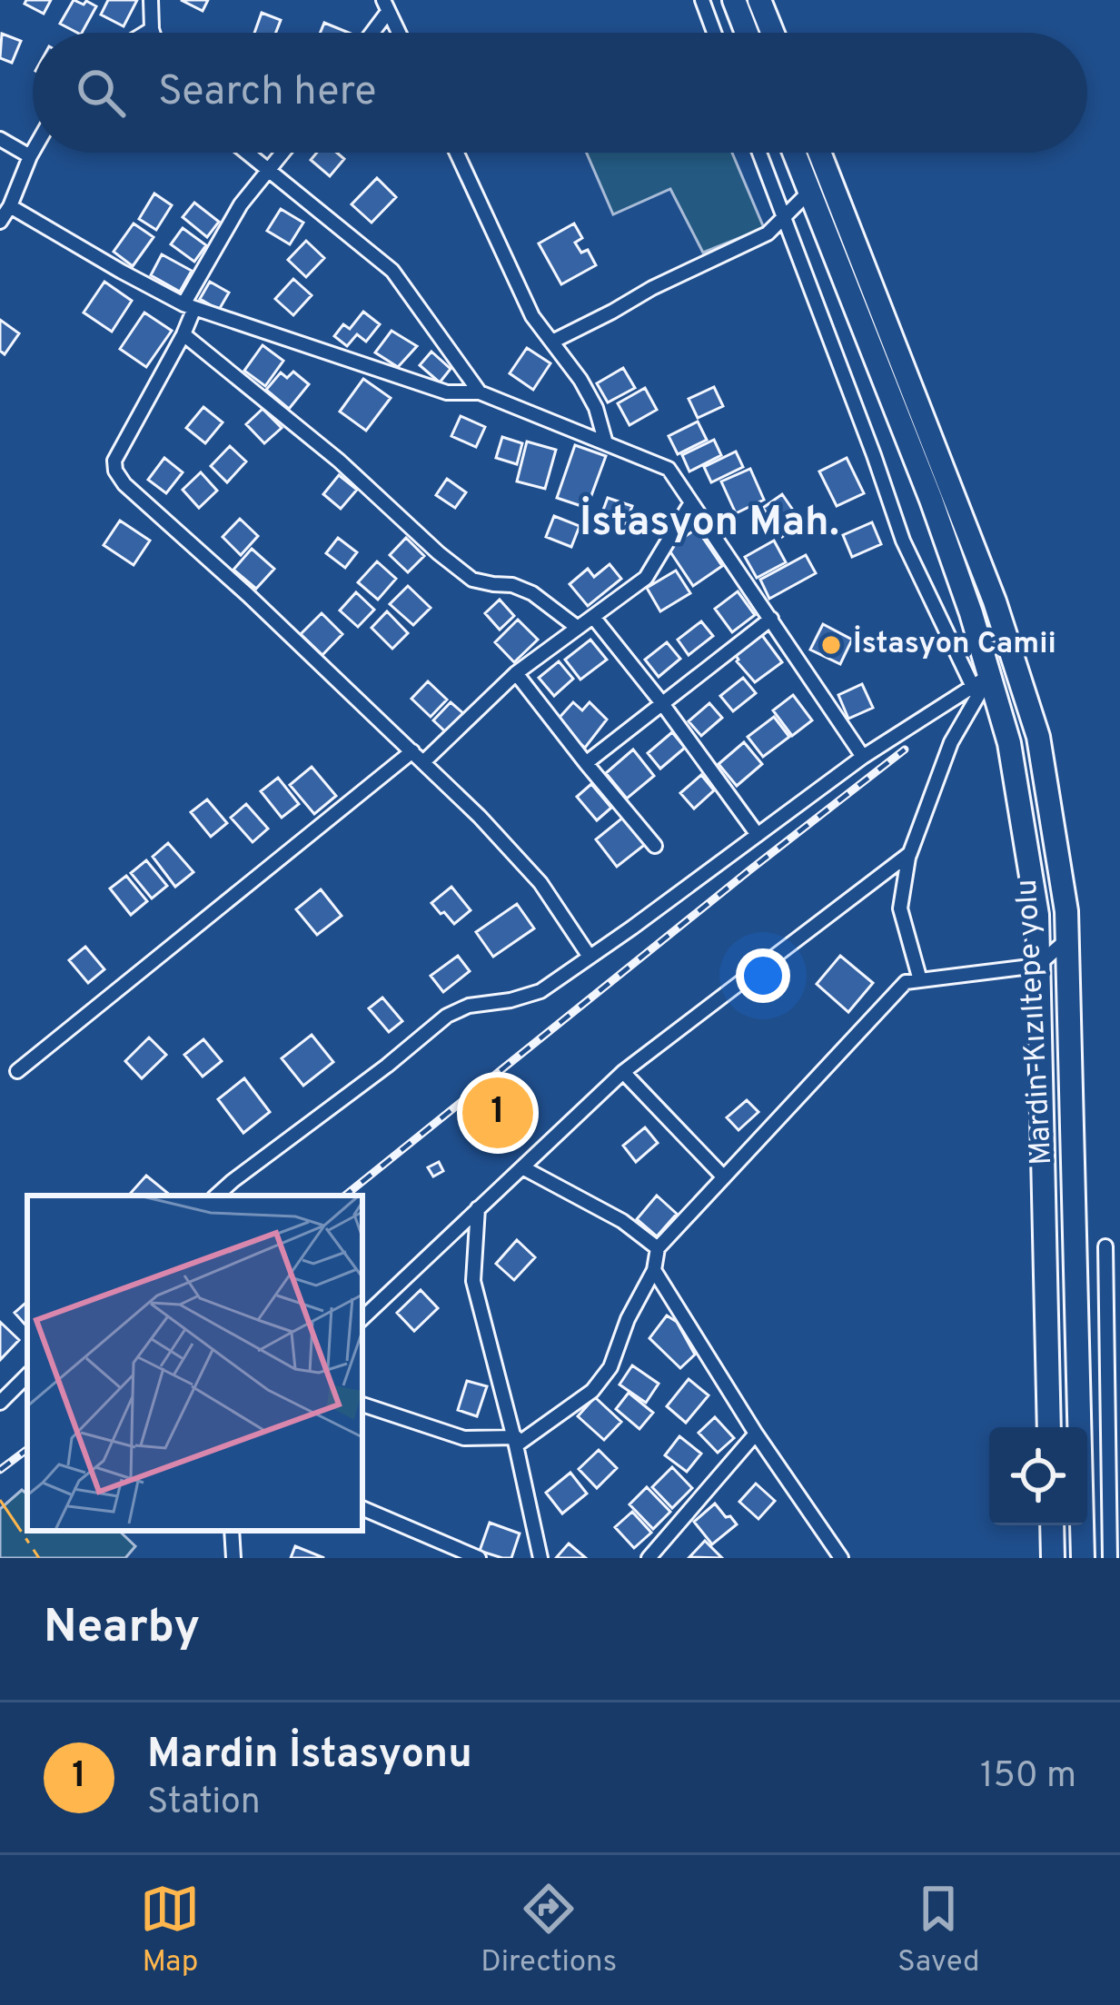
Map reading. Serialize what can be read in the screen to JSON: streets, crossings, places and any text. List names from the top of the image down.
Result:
{
  "streets": {
    "highway": ["Mardin-Kızıltepe yolu"]
  },
  "districts": ["İstasyon Mah."],
  "places": ["İstasyon Camii"],
  "page": {
    "search": "Search here",
    "pins": "1",
    "heading": "Nearby",
    "list": [
      {
        "mark": "1",
        "name": "Mardin İstasyonu",
        "note": "Station",
        "value": "150 m"
      }
    ],
    "nav": ["Map", "Directions", "Saved"]
  }
}
